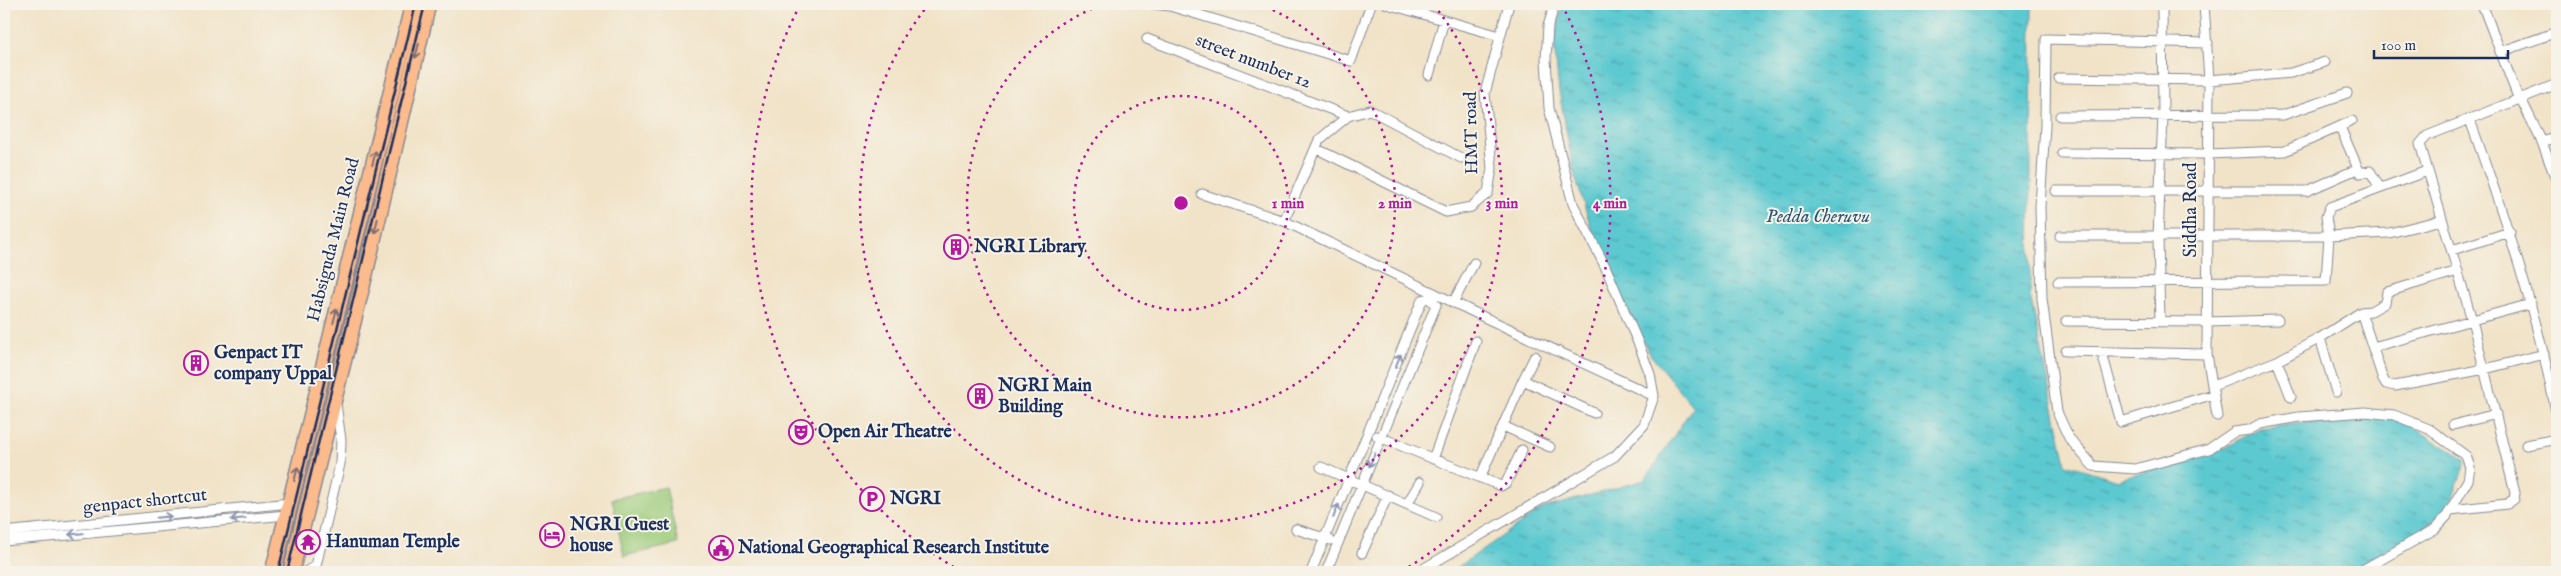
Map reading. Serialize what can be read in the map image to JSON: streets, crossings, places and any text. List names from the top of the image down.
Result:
{
  "streets": {
    "main road": ["Habsiguda Main Road"],
    "street": [
      "street number 12",
      "HMT road",
      "Siddha Road",
      "genpact shortcut"
    ]
  },
  "crossings": [
    ["Habsiguda Main Road", "genpact shortcut"]
  ],
  "water": ["Pedda Cheruvu"],
  "places": {
    "building": ["NGRI Library", "Genpact IT company Uppal", "NGRI Main Building"],
    "theatre": ["Open Air Theatre"],
    "parking": ["NGRI"],
    "hotel": ["NGRI Guest house"],
    "temple": ["Hanuman Temple"],
    "public building": ["National Geographical Research Institute"]
  },
  "scale_bar": "100 m",
  "rings": [
    "1 min",
    "2 min",
    "3 min",
    "4 min"
  ]
}
